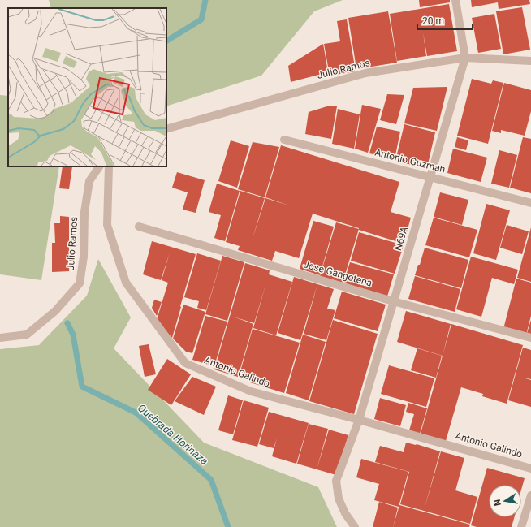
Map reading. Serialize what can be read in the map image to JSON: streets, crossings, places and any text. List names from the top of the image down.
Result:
{
  "streets": {
    "street": [
      "Julio Ramos",
      "Antonio Guzman",
      "N69A",
      "Jose Gangotena",
      "Antonio Galindo"
    ]
  },
  "crossings": [
    ["Julio Ramos", "N69A"],
    ["Antonio Guzman", "N69A"],
    ["N69A", "Jose Gangotena"],
    ["N69A", "Antonio Galindo"]
  ],
  "water": ["Quebrada Horinaza"],
  "scale_bar": "20 m",
  "north": "left"
}
